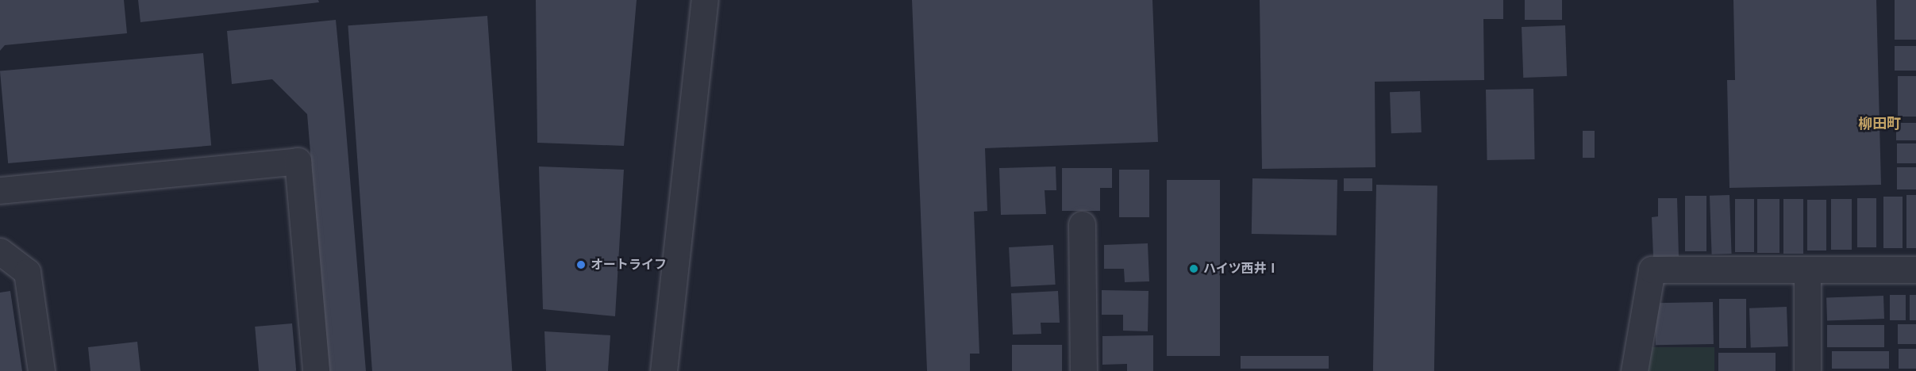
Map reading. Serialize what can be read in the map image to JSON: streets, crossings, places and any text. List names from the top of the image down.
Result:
{
  "districts": ["柳田町"],
  "places": ["オートライフ", "ハイツ西井Ⅰ"]
}
